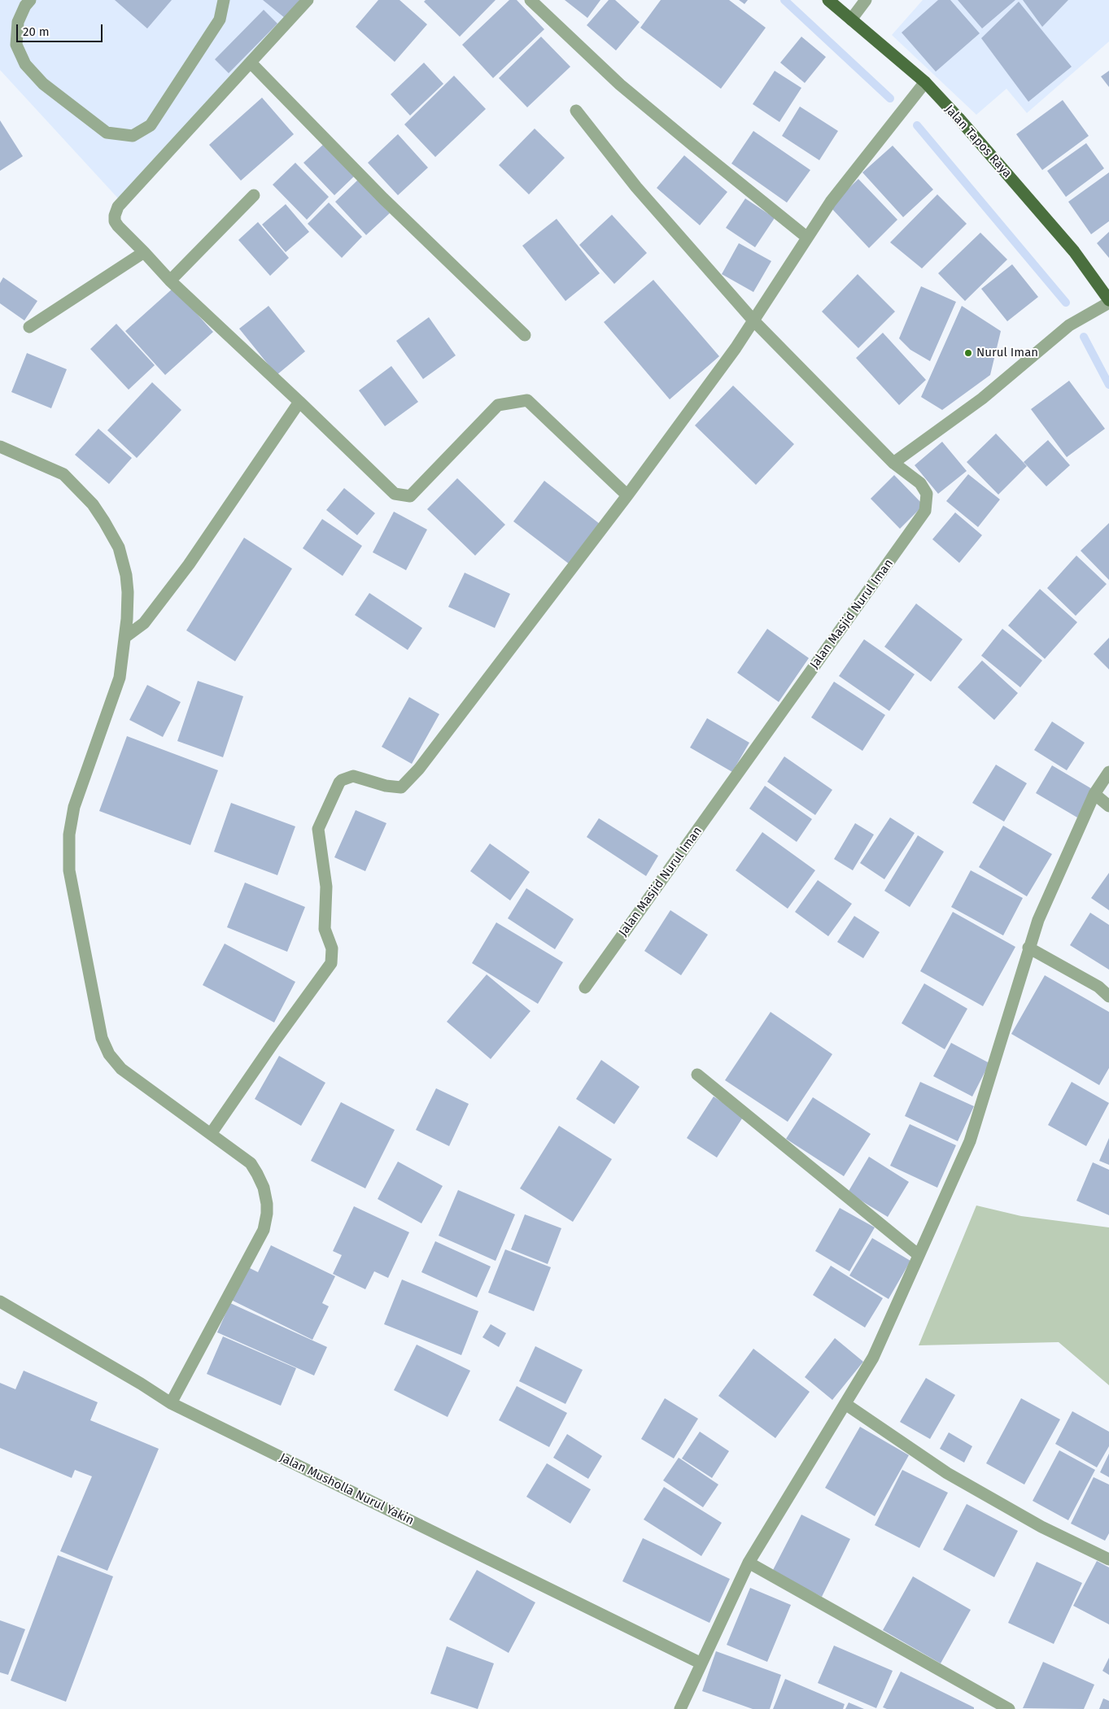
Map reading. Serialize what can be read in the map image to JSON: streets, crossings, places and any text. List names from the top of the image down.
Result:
{
  "streets": {
    "main road": ["Jalan Tapos Raya"],
    "street": ["Jalan Masjid Nurul Iman", "Jalan Musholla Nurul Yakin"]
  },
  "places": ["Nurul Iman"],
  "scale_bar": "20 m"
}
